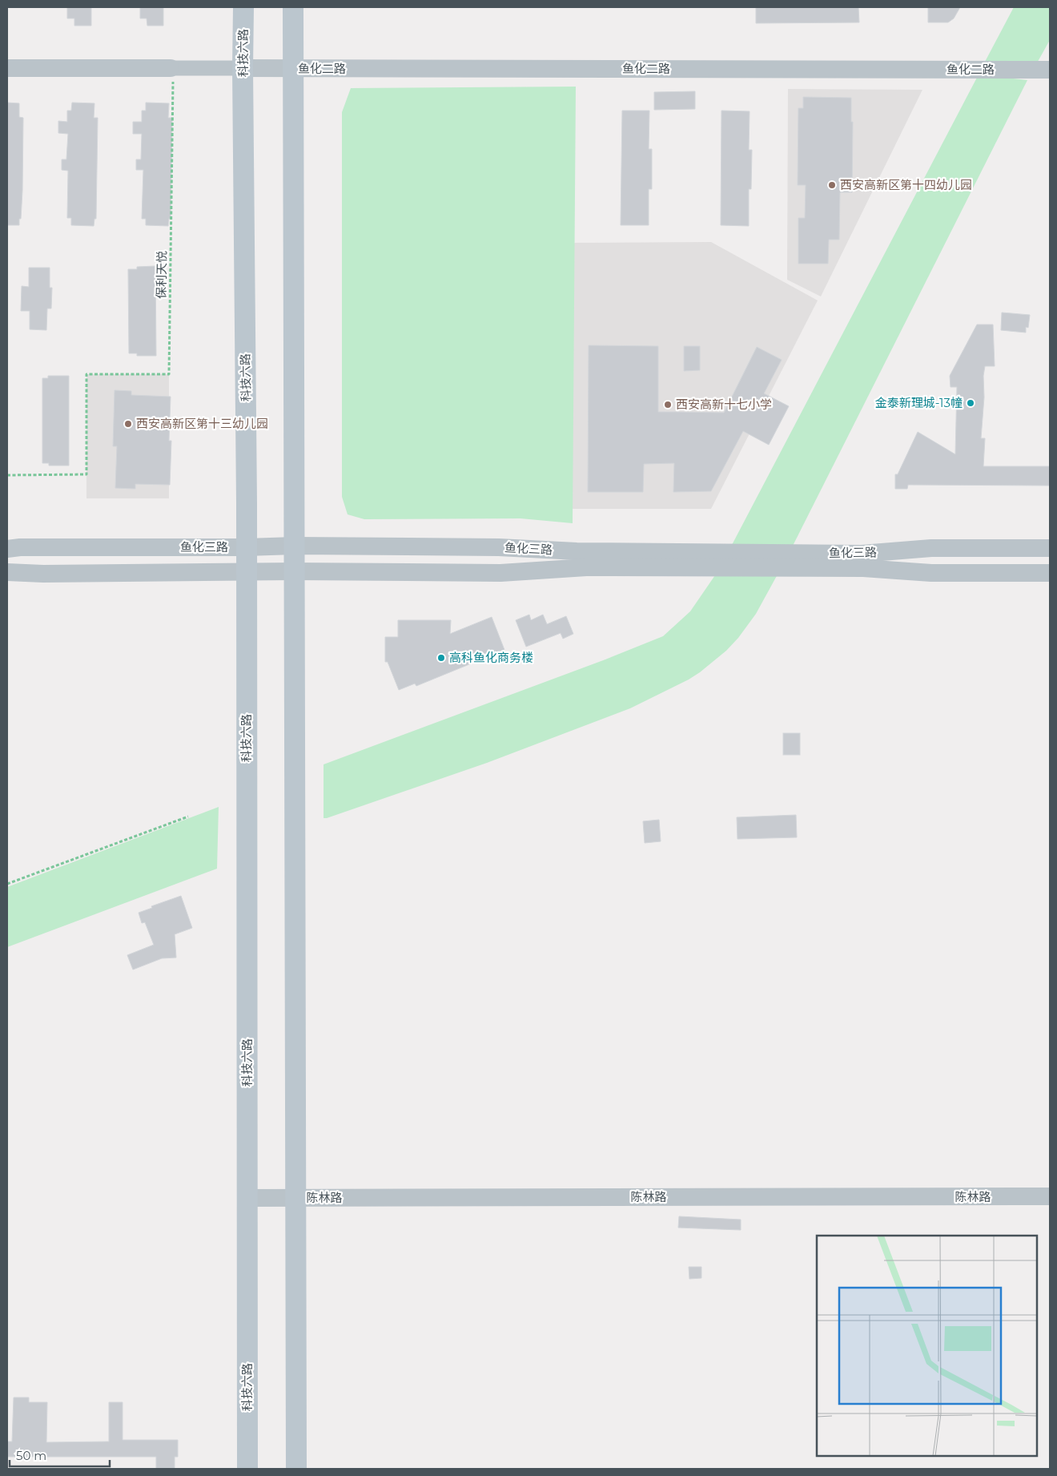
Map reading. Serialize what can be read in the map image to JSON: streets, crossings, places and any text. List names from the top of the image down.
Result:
{
  "streets": {
    "main road": ["科技六路"],
    "street": ["鱼化二路", "鱼化三路", "陈林路"],
    "path": ["保利天悦"]
  },
  "crossings": [
    ["科技六路", "鱼化二路"],
    ["科技六路", "鱼化三路"],
    ["科技六路", "陈林路"]
  ],
  "places": [
    "西安高新区第十四幼儿园",
    "金泰新理城-13幢",
    "西安高新十七小学",
    "西安高新区第十三幼儿园",
    "高科鱼化商务楼"
  ],
  "scale_bar": "50 m"
}
